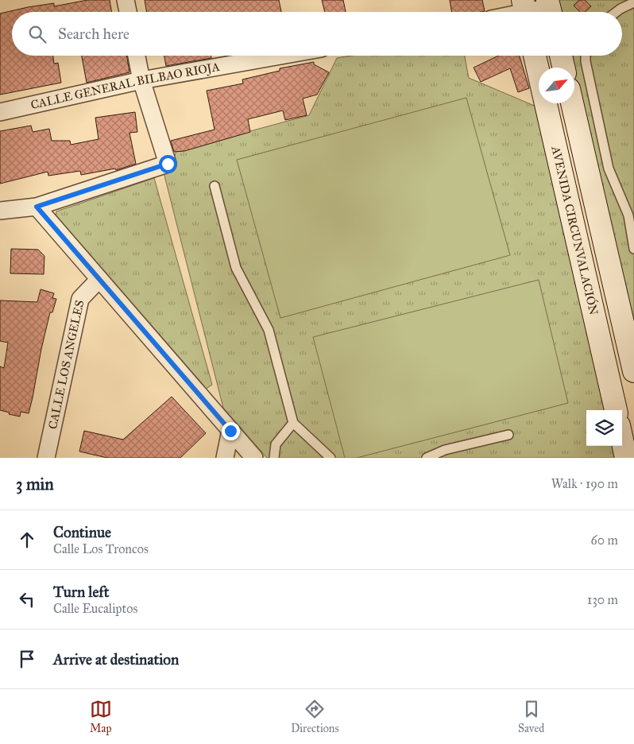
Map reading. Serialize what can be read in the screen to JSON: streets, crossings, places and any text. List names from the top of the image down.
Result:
{
  "streets": {
    "main road": ["AVENIDA CIRCUNVALACIÓN"],
    "street": ["CALLE GENERAL BILBAO RIOJA", "CALLE LOS ANGELES"]
  },
  "north": "top right",
  "page": {
    "search": "Search here",
    "heading": ["3 min", "Walk · 190 m"],
    "list": [
      ["Continue", "Calle Los Troncos", "60 m"],
      ["Turn left", "Calle Eucaliptos", "130 m"],
      "Arrive at destination"
    ],
    "nav": ["Map", "Directions", "Saved"]
  }
}
